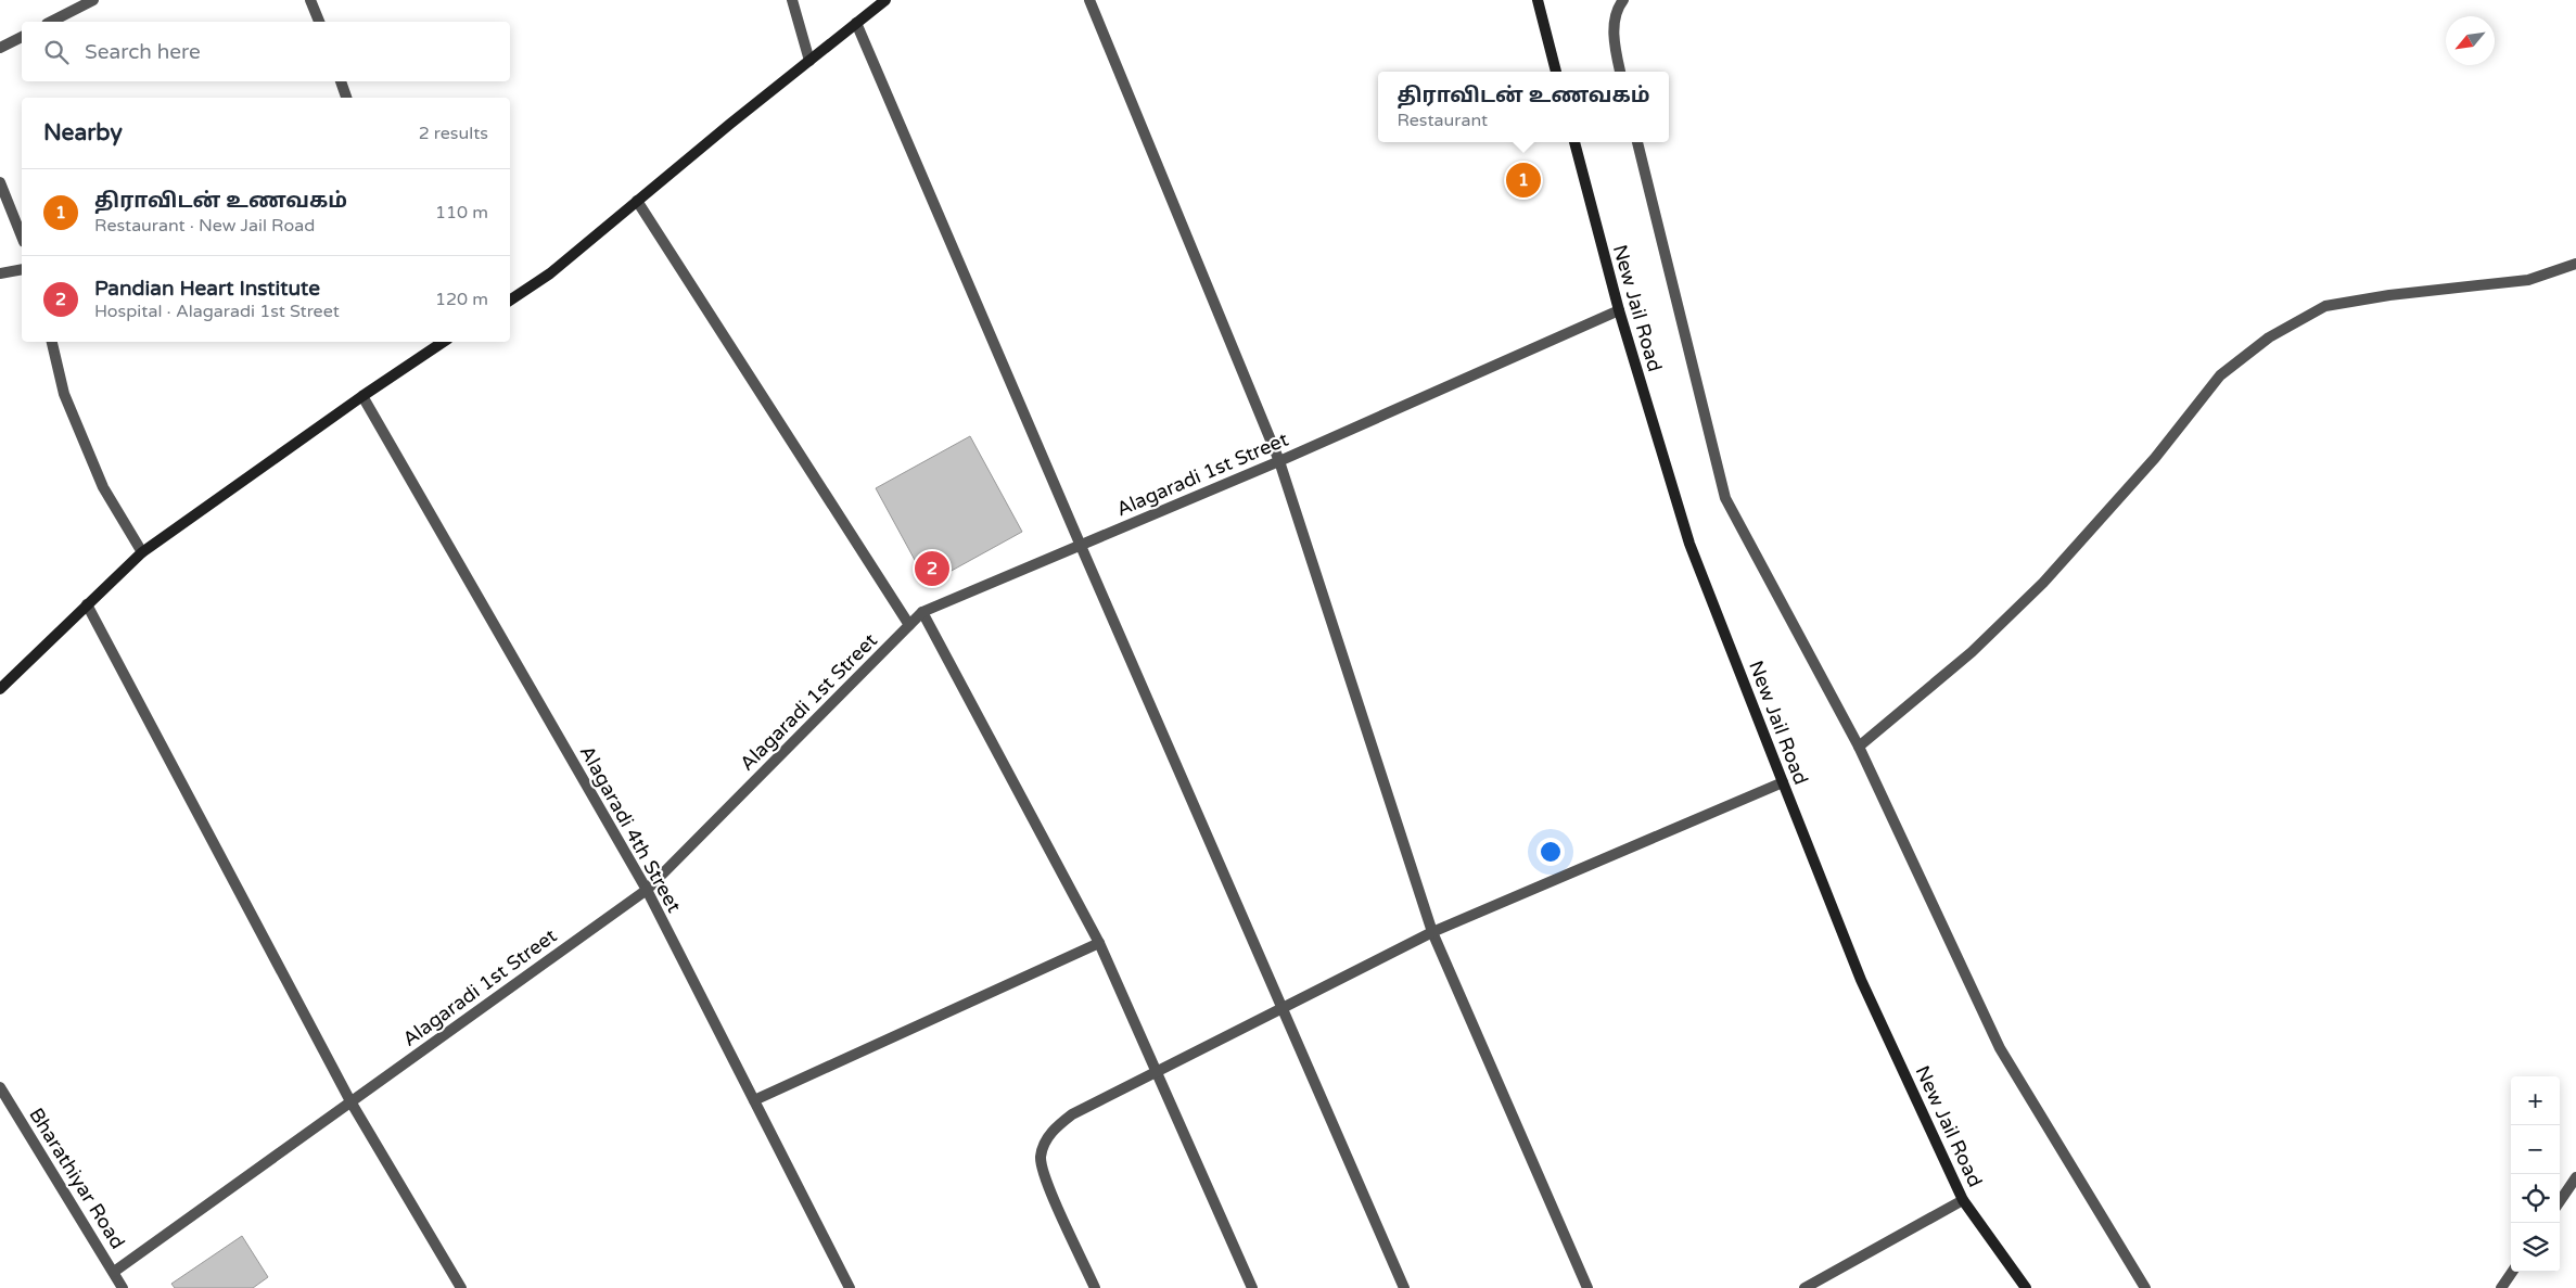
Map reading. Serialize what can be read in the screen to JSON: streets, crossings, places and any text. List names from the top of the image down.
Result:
{
  "streets": {
    "main road": ["New Jail Road"],
    "street": ["Alagaradi 1st Street", "Alagaradi 4th Street", "Bharathiyar Road"]
  },
  "crossings": [
    ["New Jail Road", "Alagaradi 1st Street"],
    ["Alagaradi 1st Street", "Alagaradi 4th Street"],
    ["Alagaradi 1st Street", "Bharathiyar Road"]
  ],
  "north": "bottom left",
  "page": {
    "search": "Search here",
    "popup": ["திராவிடன் உணவகம்", "Restaurant"],
    "heading": ["Nearby", "2 results"],
    "pins": ["1", "2"],
    "list": [
      {
        "mark": "1",
        "name": "திராவிடன் உணவகம்",
        "note": "Restaurant · New Jail Road",
        "value": "110 m"
      },
      {
        "mark": "2",
        "name": "Pandian Heart Institute",
        "note": "Hospital · Alagaradi 1st Street",
        "value": "120 m"
      }
    ],
    "map_buttons": ["+", "−"]
  }
}
